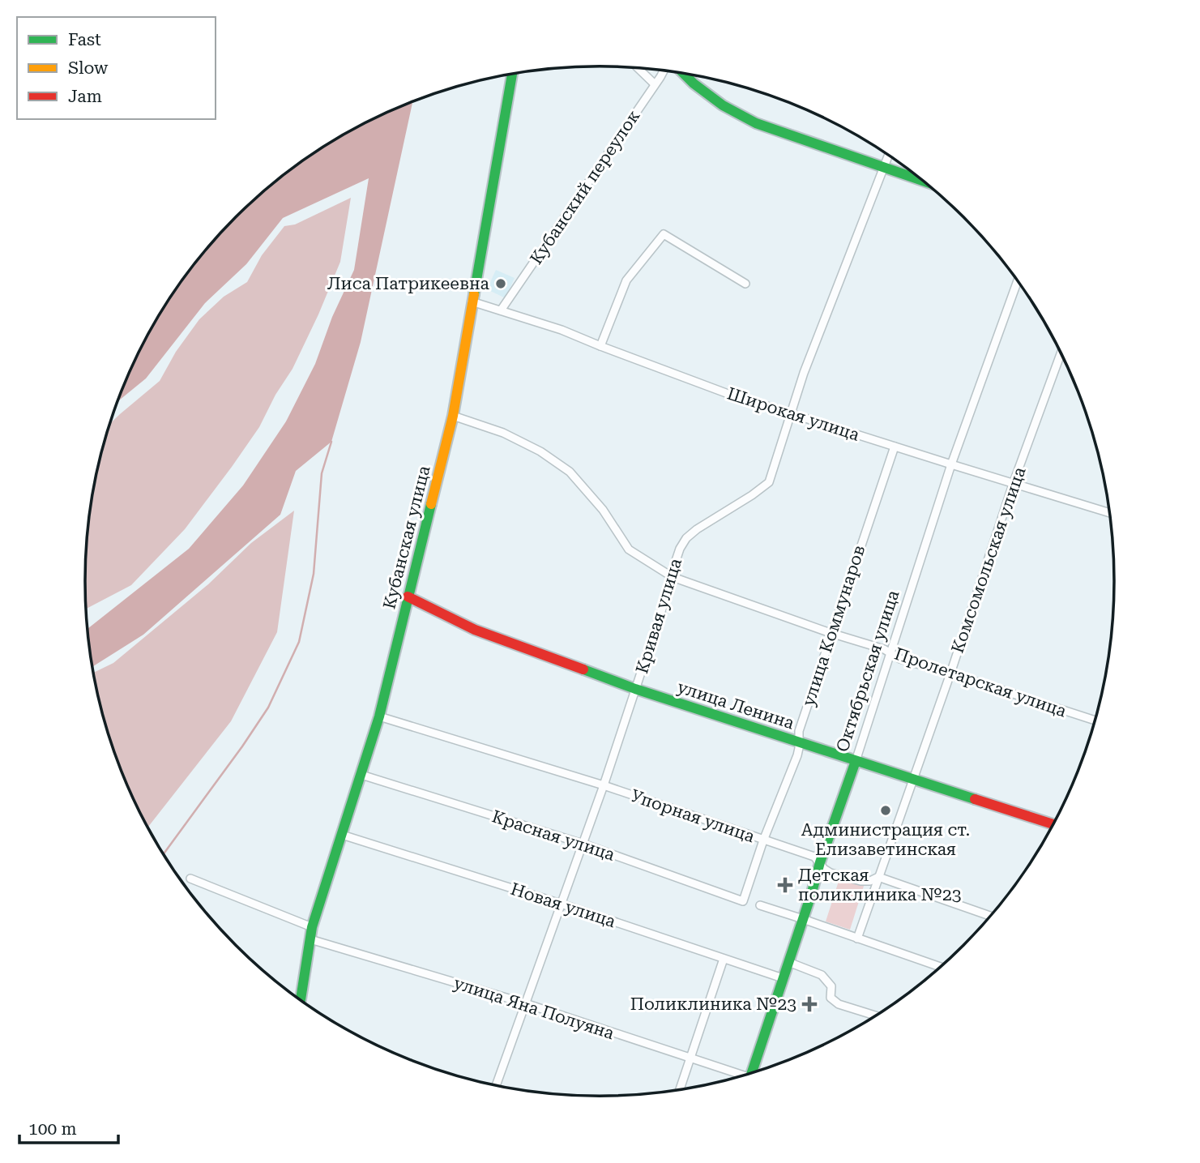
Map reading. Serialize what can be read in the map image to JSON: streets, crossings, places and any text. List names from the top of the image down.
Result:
{
  "streets": {
    "street": [
      "Кубанский переулок",
      "Широкая улица",
      "Кубанская улица",
      "Комсомольская улица",
      "Кривая улица",
      "улица Коммунаров",
      "Октябрьская улица",
      "Пролетарская улица",
      "улица Ленина",
      "Упорная улица",
      "Красная улица",
      "Новая улица",
      "улица Яна Полуяна"
    ]
  },
  "crossings": [
    ["Кубанский переулок", "Широкая улица"],
    ["Широкая улица", "Кубанская улица"],
    ["Широкая улица", "Комсомольская улица"],
    ["Широкая улица", "Кривая улица"],
    ["Широкая улица", "улица Коммунаров"],
    ["Широкая улица", "Октябрьская улица"],
    ["Кубанская улица", "Пролетарская улица"],
    ["Кубанская улица", "улица Ленина"],
    ["Кубанская улица", "Упорная улица"],
    ["Кубанская улица", "Красная улица"],
    ["Кубанская улица", "Новая улица"],
    ["Кубанская улица", "улица Яна Полуяна"],
    ["Комсомольская улица", "Пролетарская улица"],
    ["Комсомольская улица", "улица Ленина"],
    ["Комсомольская улица", "Упорная улица"],
    ["Кривая улица", "Пролетарская улица"],
    ["Кривая улица", "улица Ленина"],
    ["Кривая улица", "Упорная улица"],
    ["Кривая улица", "Красная улица"],
    ["Кривая улица", "Новая улица"],
    ["Кривая улица", "улица Яна Полуяна"],
    ["улица Коммунаров", "Пролетарская улица"],
    ["улица Коммунаров", "улица Ленина"],
    ["улица Коммунаров", "Упорная улица"],
    ["улица Коммунаров", "Красная улица"],
    ["Октябрьская улица", "Пролетарская улица"],
    ["Октябрьская улица", "улица Ленина"],
    ["Октябрьская улица", "Упорная улица"],
    ["Октябрьская улица", "Новая улица"]
  ],
  "places": {
    "other": ["Лиса Патрикеевна", "Администрация ст. Елизаветинская"],
    "health": ["Детская поликлиника №23", "Поликлиника №23"]
  },
  "legend": ["Fast", "Slow", "Jam"],
  "scale_bar": "100 m"
}
